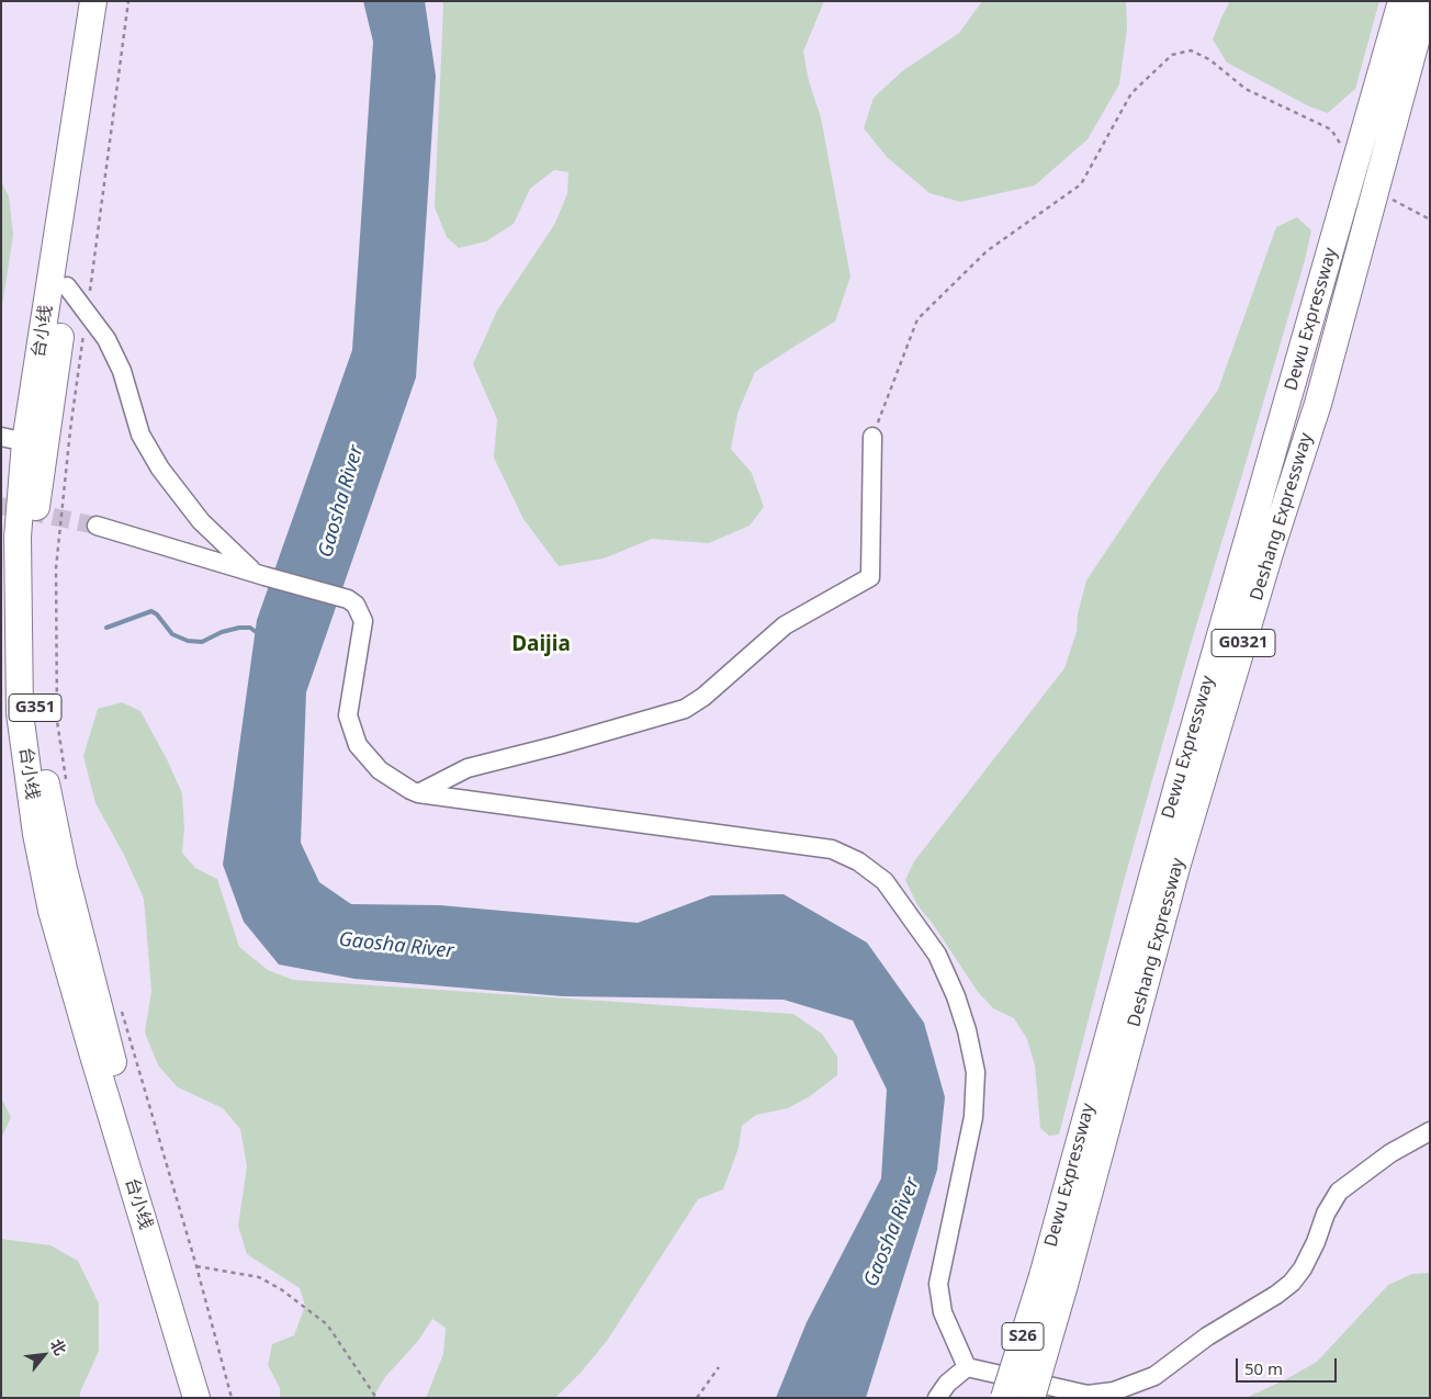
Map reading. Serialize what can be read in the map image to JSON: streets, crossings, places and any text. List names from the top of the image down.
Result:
{
  "streets": {
    "highway": [
      "Dewu Expressway",
      "台小线",
      "Deshang Expressway",
      "G0321",
      "G351",
      "S26"
    ]
  },
  "crossings": [
    ["Dewu Expressway", "Deshang Expressway"]
  ],
  "districts": ["Daijia"],
  "water": ["Gaosha River"],
  "scale_bar": "50 m",
  "north": "top right"
}
